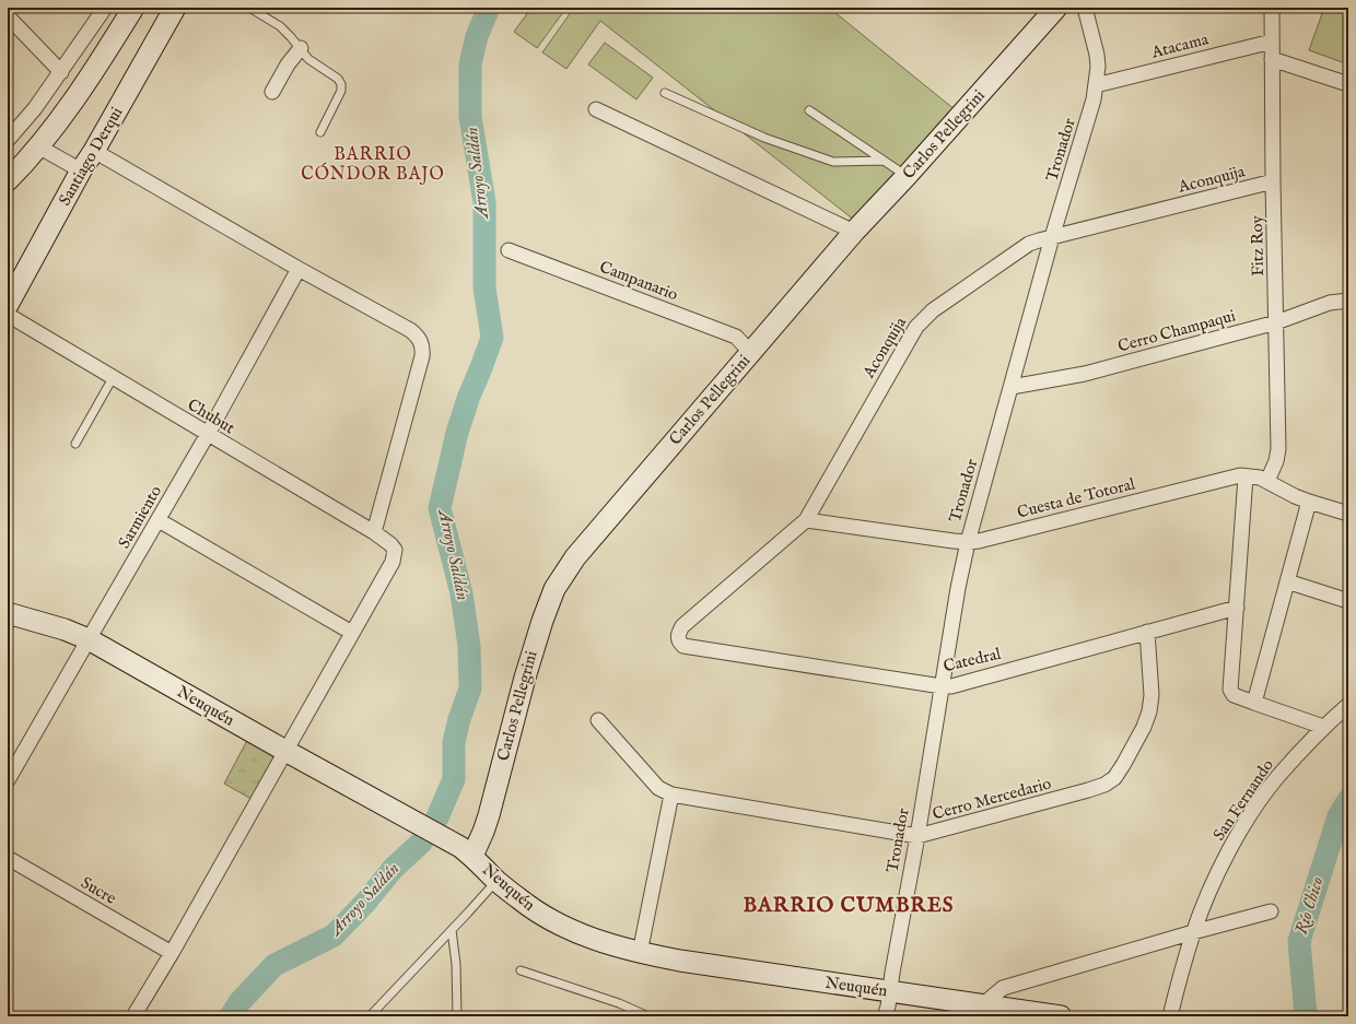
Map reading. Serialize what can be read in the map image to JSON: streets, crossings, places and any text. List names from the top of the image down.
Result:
{
  "streets": {
    "main road": ["Carlos Pellegrini", "Santiago Derqui", "Neuquén"],
    "street": [
      "Atacama",
      "Tronador",
      "Aconquija",
      "Fitz Roy",
      "Campanario",
      "Cerro Champaqui",
      "Chubut",
      "Cuesta de Totoral",
      "Sarmiento",
      "Catedral",
      "Cerro Mercedario",
      "San Fernando",
      "Sucre"
    ]
  },
  "crossings": [
    ["Atacama", "Tronador"],
    ["Atacama", "Fitz Roy"],
    ["Carlos Pellegrini", "Campanario"],
    ["Carlos Pellegrini", "Neuquén"],
    ["Tronador", "Aconquija"],
    ["Tronador", "Cerro Champaqui"],
    ["Tronador", "Cuesta de Totoral"],
    ["Tronador", "Catedral"],
    ["Tronador", "Neuquén"],
    ["Tronador", "Cerro Mercedario"],
    ["Aconquija", "Fitz Roy"],
    ["Aconquija", "Cuesta de Totoral"],
    ["Aconquija", "Catedral"],
    ["Fitz Roy", "Cerro Champaqui"],
    ["Fitz Roy", "Cuesta de Totoral"],
    ["Chubut", "Sarmiento"],
    ["Sarmiento", "Neuquén"],
    ["Catedral", "Cerro Mercedario"]
  ],
  "districts": ["BARRIO CÓNDOR BAJO", "BARRIO CUMBRES"],
  "water": ["Arroyo Saldán", "Río Chico"]
}
